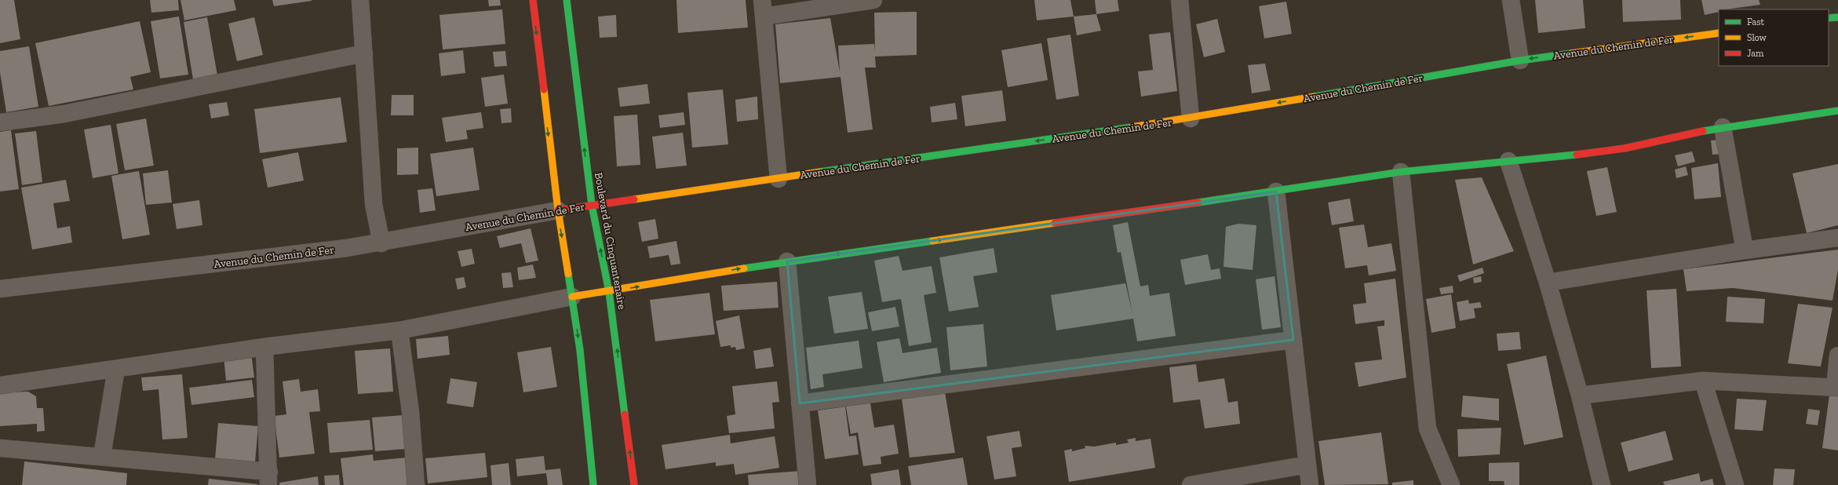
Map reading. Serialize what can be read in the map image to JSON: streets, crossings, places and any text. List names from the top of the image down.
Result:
{
  "streets": {
    "street": ["Avenue du Chemin de Fer", "Boulevard du Cinquantenaire"]
  },
  "crossings": [
    ["Avenue du Chemin de Fer", "Boulevard du Cinquantenaire"]
  ],
  "one_way": ["Avenue du Chemin de Fer"],
  "legend": ["Fast", "Slow", "Jam"]
}
